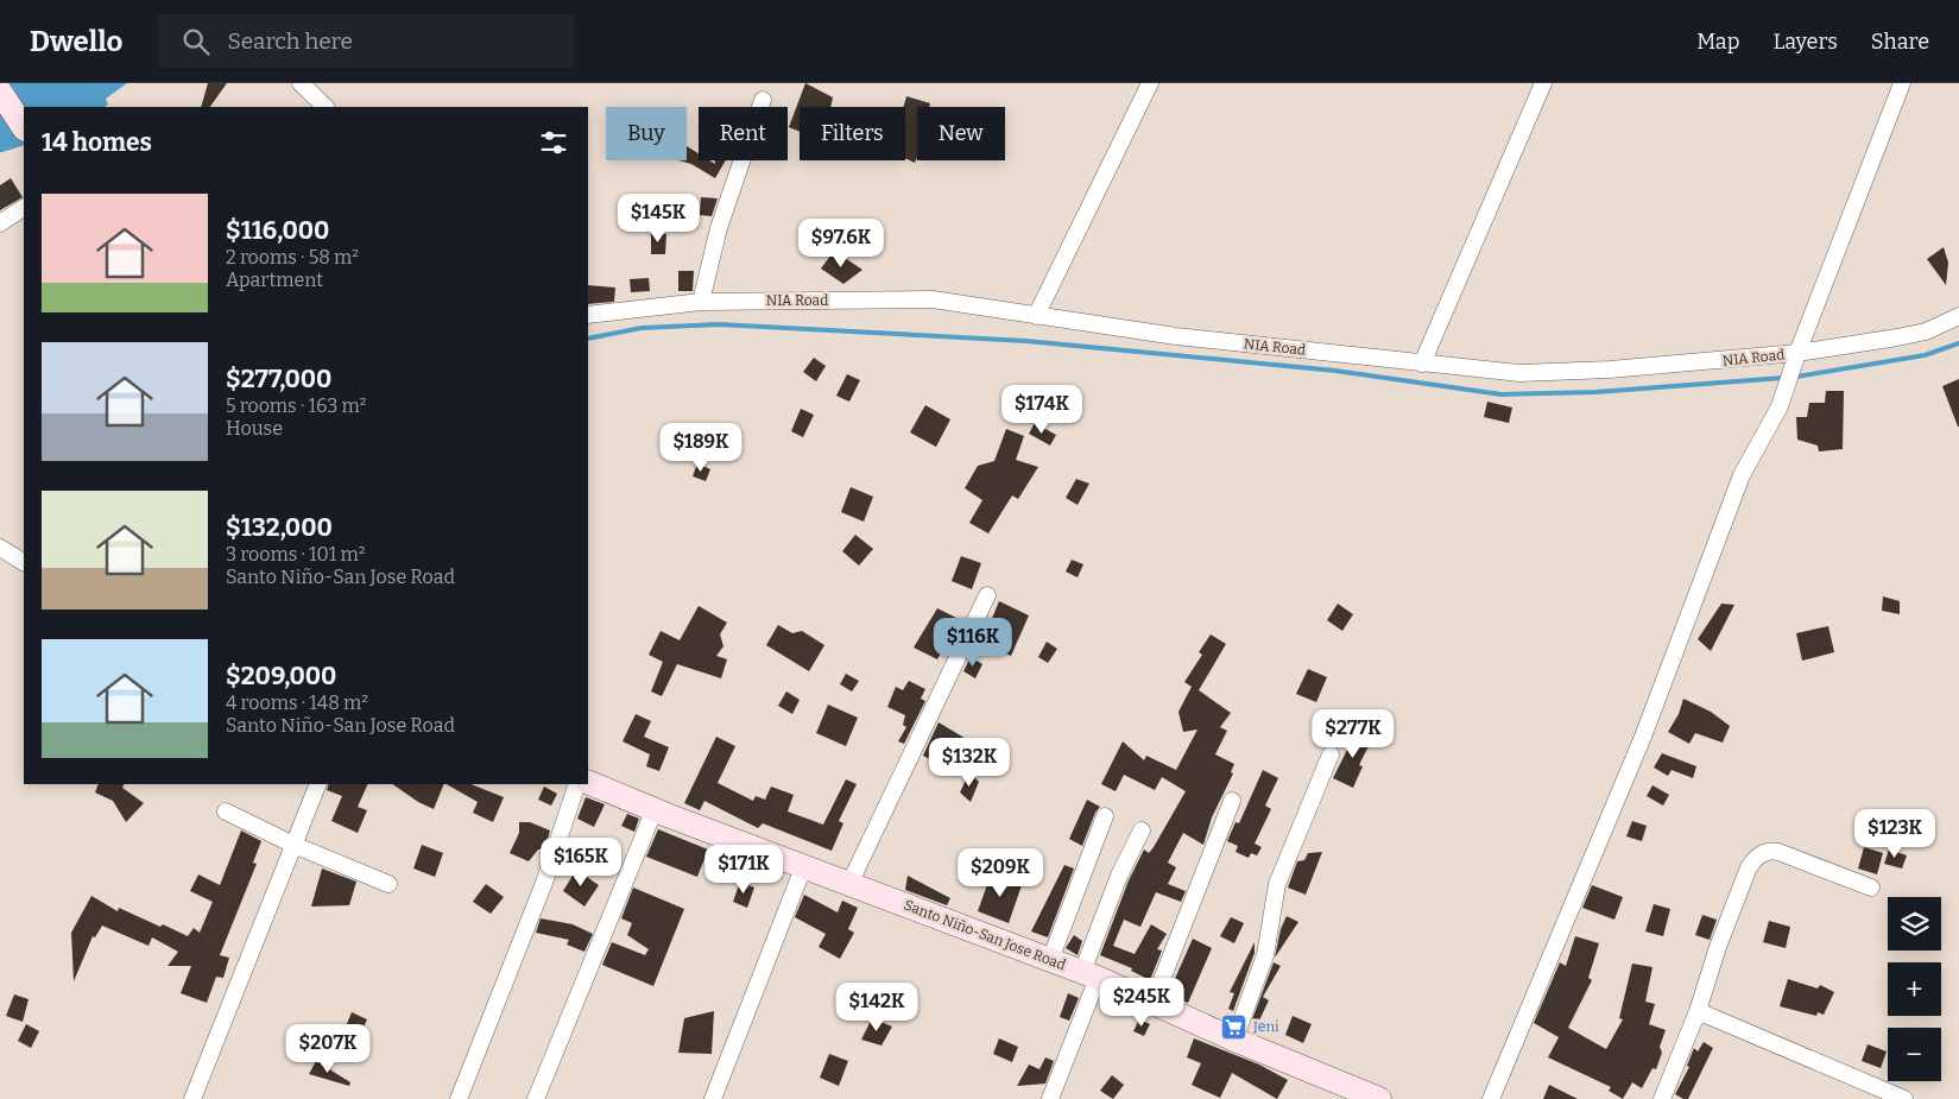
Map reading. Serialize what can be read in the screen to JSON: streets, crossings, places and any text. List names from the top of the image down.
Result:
{
  "streets": {
    "main road": ["Santo Niño-San Jose Road"],
    "street": ["NIA Road"]
  },
  "places": {
    "supermarket": ["Jeni"]
  },
  "page": {
    "header": "Dwello",
    "search": "Search here",
    "nav": ["Map", "Layers", "Share"],
    "chip": [
      "Buy",
      "Rent",
      "Filters",
      "New"
    ],
    "heading": "14 homes",
    "list": [
      {
        "name": "$116,000",
        "note": "2 rooms · 58 m² · Apartment"
      },
      {
        "name": "$277,000",
        "note": "5 rooms · 163 m² · House"
      },
      {
        "name": "$132,000",
        "note": "3 rooms · 101 m² · Santo Niño-San Jose Road"
      },
      {
        "name": "$209,000",
        "note": "4 rooms · 148 m² · Santo Niño-San Jose Road"
      }
    ],
    "price": [
      "$145K",
      "$97.6K",
      "$174K",
      "$189K",
      "$116K",
      "$277K",
      "$132K",
      "$123K",
      "$165K",
      "$171K",
      "$209K",
      "$245K",
      "$142K",
      "$207K"
    ],
    "map_buttons": ["+", "−"]
  }
}
